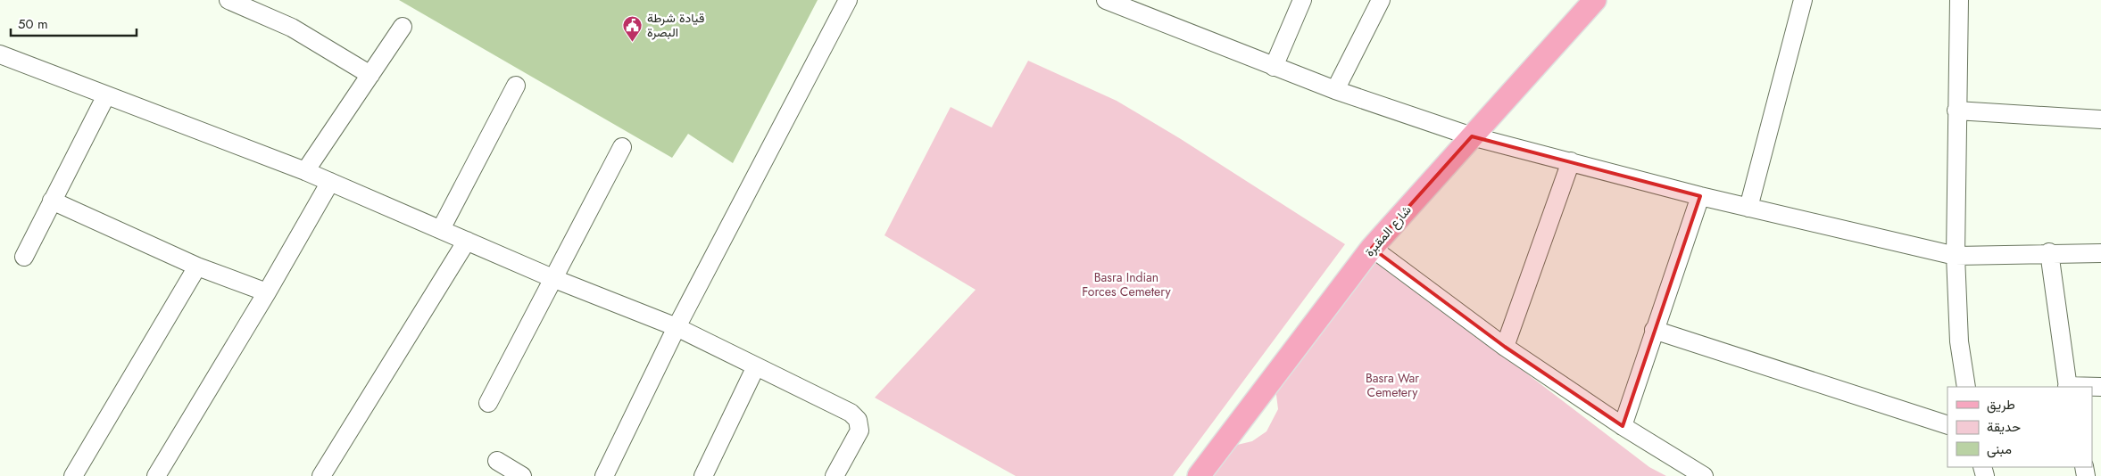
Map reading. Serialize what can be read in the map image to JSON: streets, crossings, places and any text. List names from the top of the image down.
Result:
{
  "streets": {
    "main road": ["شارع المقبرة"]
  },
  "parks": ["Basra Indian Forces Cemetery", "Basra War Cemetery"],
  "places": {
    "public building": ["قيادة شرطة البصرة"]
  },
  "legend": ["طريق", "حديقة", "مبنى"],
  "scale_bar": "50 m"
}
